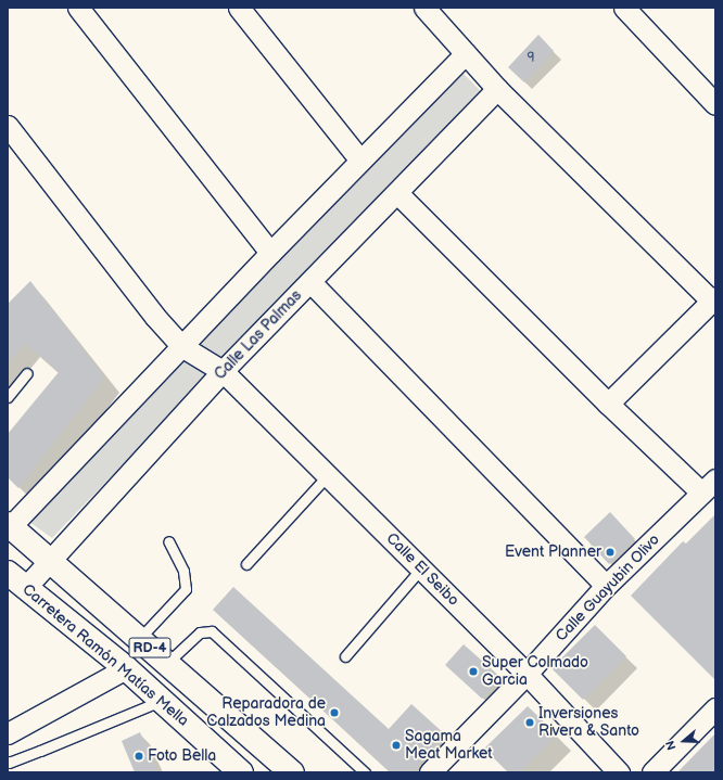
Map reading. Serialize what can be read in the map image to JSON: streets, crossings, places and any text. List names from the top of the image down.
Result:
{
  "streets": {
    "main road": ["RD-4", "Carretera Ramón Matías Mella"],
    "street": ["Calle Las Palmas", "Calle El Seibo", "Calle Guayubin Olivo"]
  },
  "crossings": [
    ["Calle Las Palmas", "Calle El Seibo"],
    ["Calle Las Palmas", "RD-4"],
    ["Calle Las Palmas", "Carretera Ramón Matías Mella"],
    ["Calle El Seibo", "Calle Guayubin Olivo"]
  ],
  "places": [
    "Event Planner",
    "Super Colmado Garcia",
    "Reparadora de Calzados Medina",
    "Inversiones Rivera & Santo",
    "Sagama Meat Market",
    "Foto Bella"
  ],
  "house_numbers": ["9"],
  "north": "left"
}
